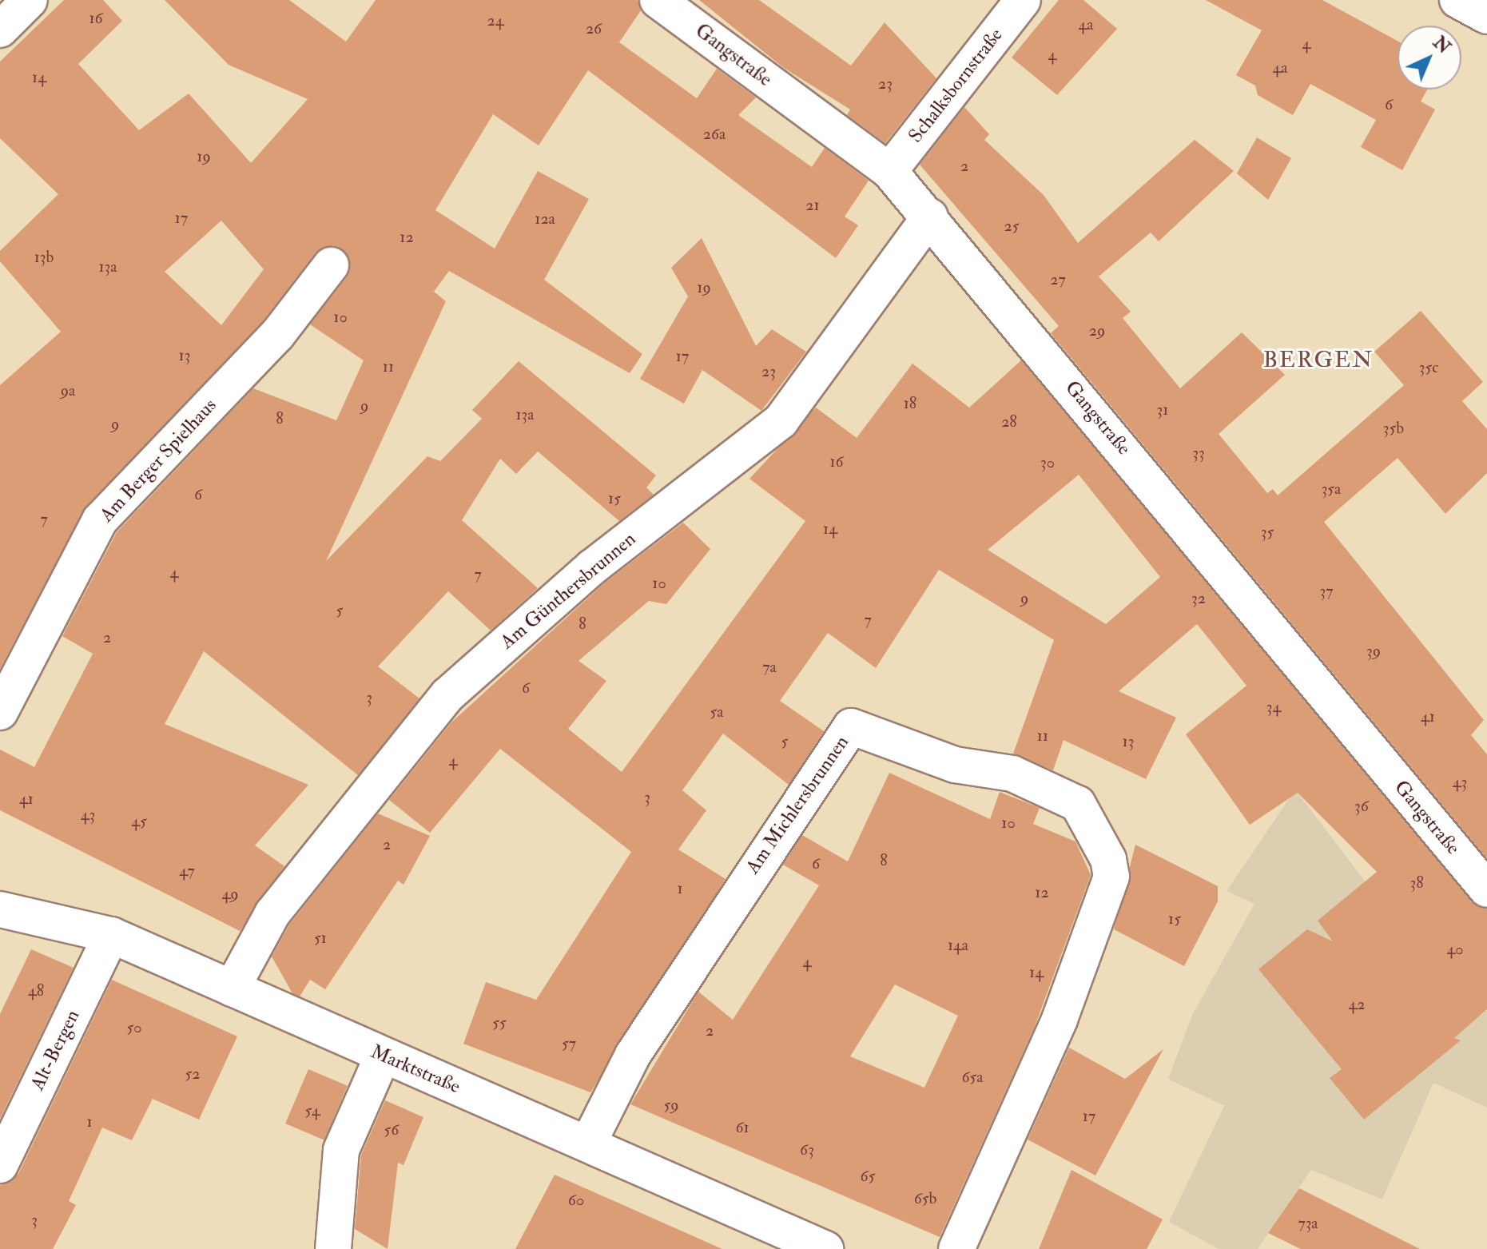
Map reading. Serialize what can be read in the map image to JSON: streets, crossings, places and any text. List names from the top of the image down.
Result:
{
  "streets": {
    "street": [
      "Gangstraße",
      "Schalksbornstraße",
      "Am Berger Spielhaus",
      "Am Günthersbrunnen",
      "Am Michlersbrunnen",
      "Alt-Bergen",
      "Marktstraße"
    ]
  },
  "crossings": [
    ["Gangstraße", "Schalksbornstraße"],
    ["Gangstraße", "Am Günthersbrunnen"],
    ["Am Günthersbrunnen", "Marktstraße"],
    ["Am Michlersbrunnen", "Marktstraße"],
    ["Alt-Bergen", "Marktstraße"]
  ],
  "districts": ["BERGEN"],
  "house_numbers": [
    "16",
    "24",
    "4a",
    "26",
    "4",
    "4",
    "4a",
    "14",
    "23",
    "6",
    "26a",
    "19",
    "2",
    "21",
    "17",
    "12a",
    "25",
    "12",
    "13b",
    "13a",
    "27",
    "19",
    "10",
    "29",
    "13",
    "17",
    "11",
    "35c",
    "23",
    "9a",
    "18",
    "9",
    "31",
    "13a",
    "8",
    "28",
    "9",
    "35b",
    "33",
    "16",
    "30",
    "35a",
    "6",
    "15",
    "7",
    "14",
    "35",
    "4",
    "7",
    "10",
    "37",
    "9",
    "32",
    "5",
    "7",
    "8",
    "2",
    "39",
    "7a",
    "6",
    "3",
    "34",
    "5a",
    "41",
    "11",
    "5",
    "13",
    "4",
    "43",
    "3",
    "41",
    "36",
    "43",
    "45",
    "10",
    "2",
    "8",
    "6",
    "47",
    "38",
    "1",
    "12",
    "49",
    "15",
    "51",
    "14a",
    "40",
    "4",
    "14",
    "48",
    "42",
    "55",
    "50",
    "2",
    "57",
    "52",
    "65a",
    "59",
    "54",
    "17",
    "1",
    "61",
    "56",
    "63",
    "65",
    "65b",
    "60",
    "3",
    "73a"
  ],
  "north": "top right"
}
